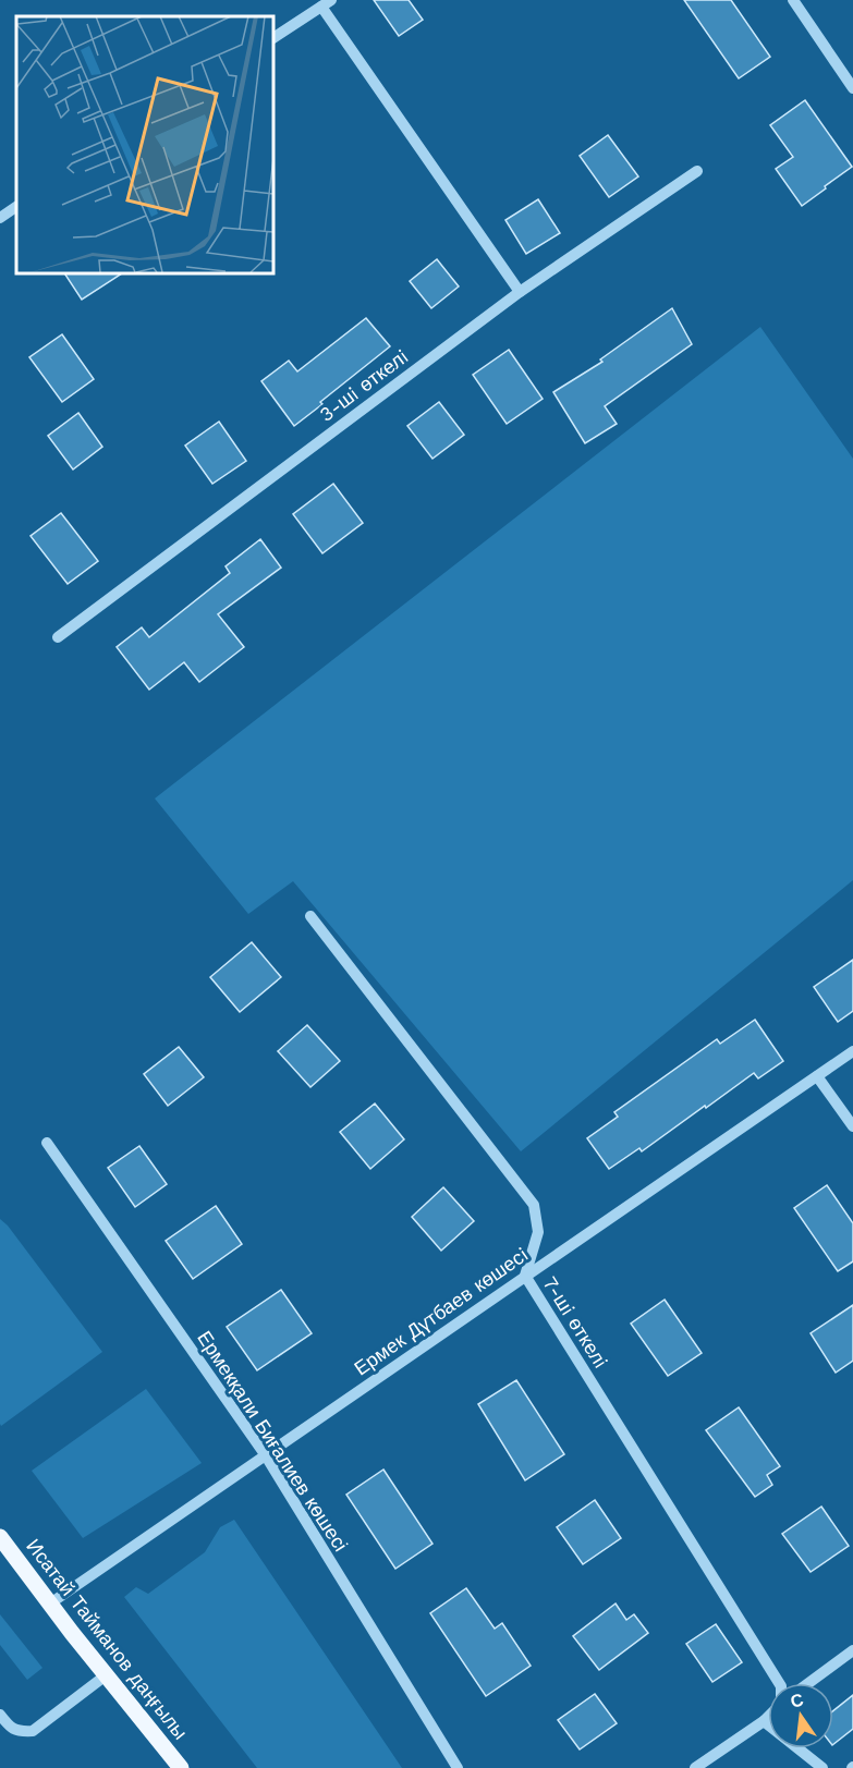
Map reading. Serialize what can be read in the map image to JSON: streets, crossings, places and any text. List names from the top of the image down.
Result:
{
  "streets": {
    "main road": ["Исатай Тайманов даңғылы"],
    "street": [
      "3-шi өткелi",
      "Ермек Дүтбаев көшесi",
      "7-шi өткелi",
      "Ермекқали Биғалиев көшесі"
    ]
  },
  "crossings": [
    ["Ермек Дүтбаев көшесi", "7-шi өткелi"],
    ["Ермек Дүтбаев көшесi", "Ермекқали Биғалиев көшесі"],
    ["Ермек Дүтбаев көшесi", "Исатай Тайманов даңғылы"]
  ],
  "north": "top"
}
